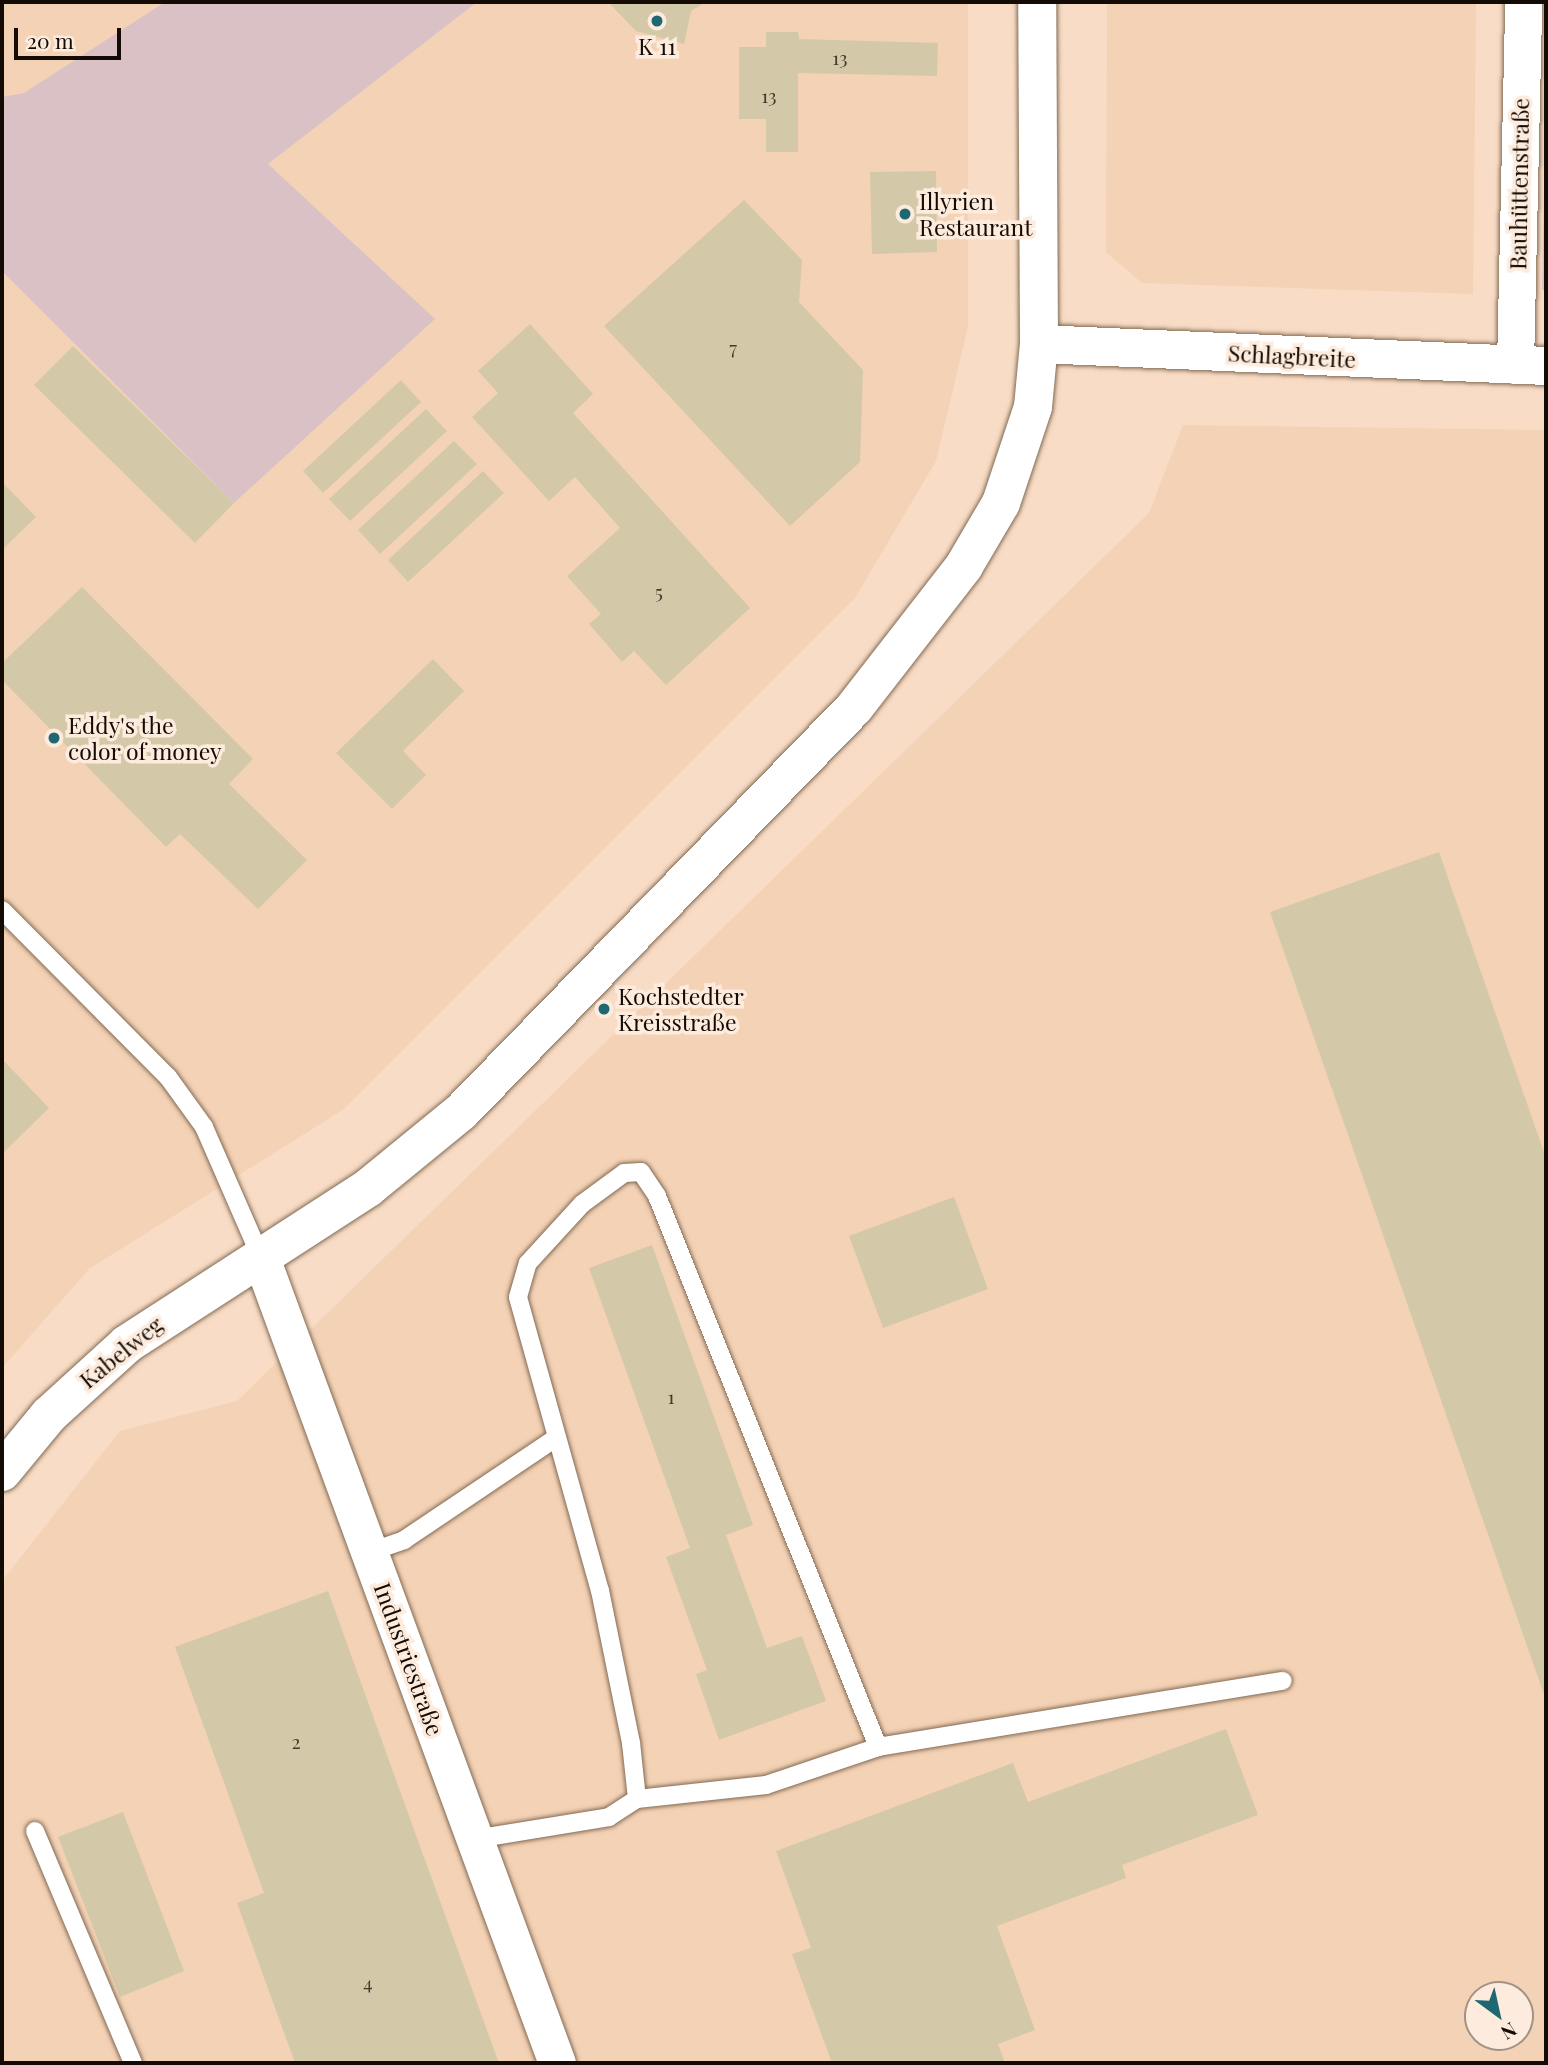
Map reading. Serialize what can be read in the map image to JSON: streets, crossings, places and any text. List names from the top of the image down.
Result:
{
  "streets": {
    "street": [
      "Bauhüttenstraße",
      "Schlagbreite",
      "Kabelweg",
      "Industriestraße"
    ]
  },
  "crossings": [
    ["Bauhüttenstraße", "Schlagbreite"],
    ["Kabelweg", "Industriestraße"]
  ],
  "places": [
    "K 11",
    "Illyrien Restaurant",
    "Eddy's the color of money",
    "Kochstedter Kreisstraße"
  ],
  "house_numbers": [
    "13",
    "13",
    "7",
    "5",
    "1",
    "2",
    "4"
  ],
  "scale_bar": "20 m",
  "north": "bottom right"
}
